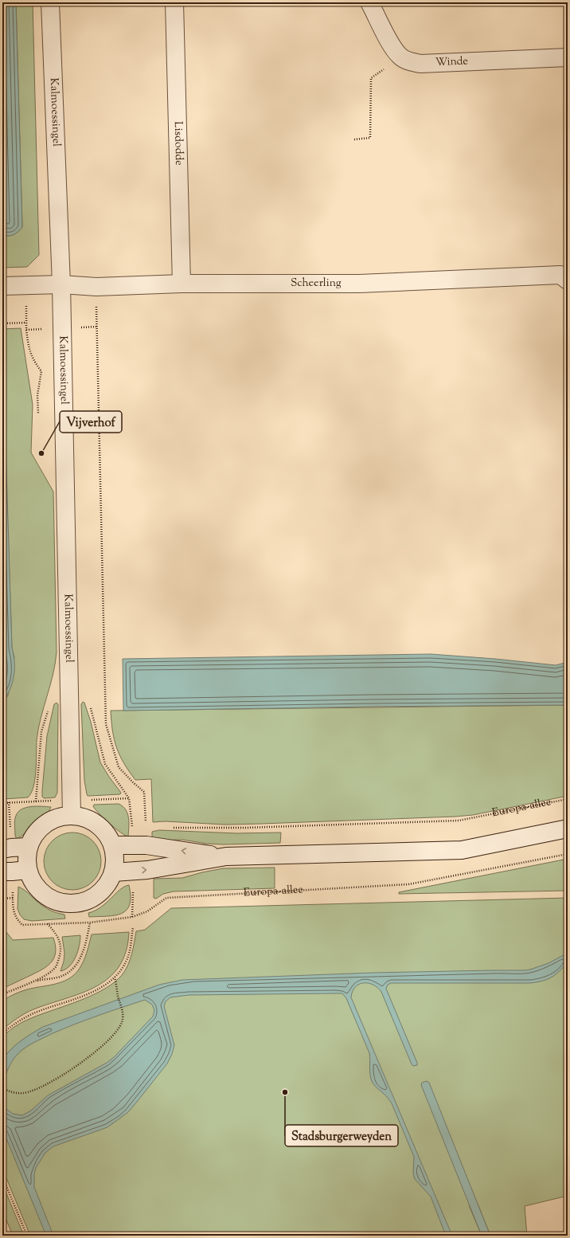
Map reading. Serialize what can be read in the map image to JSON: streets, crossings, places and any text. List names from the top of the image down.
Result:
{
  "streets": {
    "street": [
      "Winde",
      "Kalmoessingel",
      "Lisdodde",
      "Scheerling"
    ],
    "path": ["Europa-allee"]
  },
  "crossings": [
    ["Kalmoessingel", "Scheerling"],
    ["Lisdodde", "Scheerling"]
  ],
  "places": ["Vijverhof", "Stadsburgerweyden"]
}
